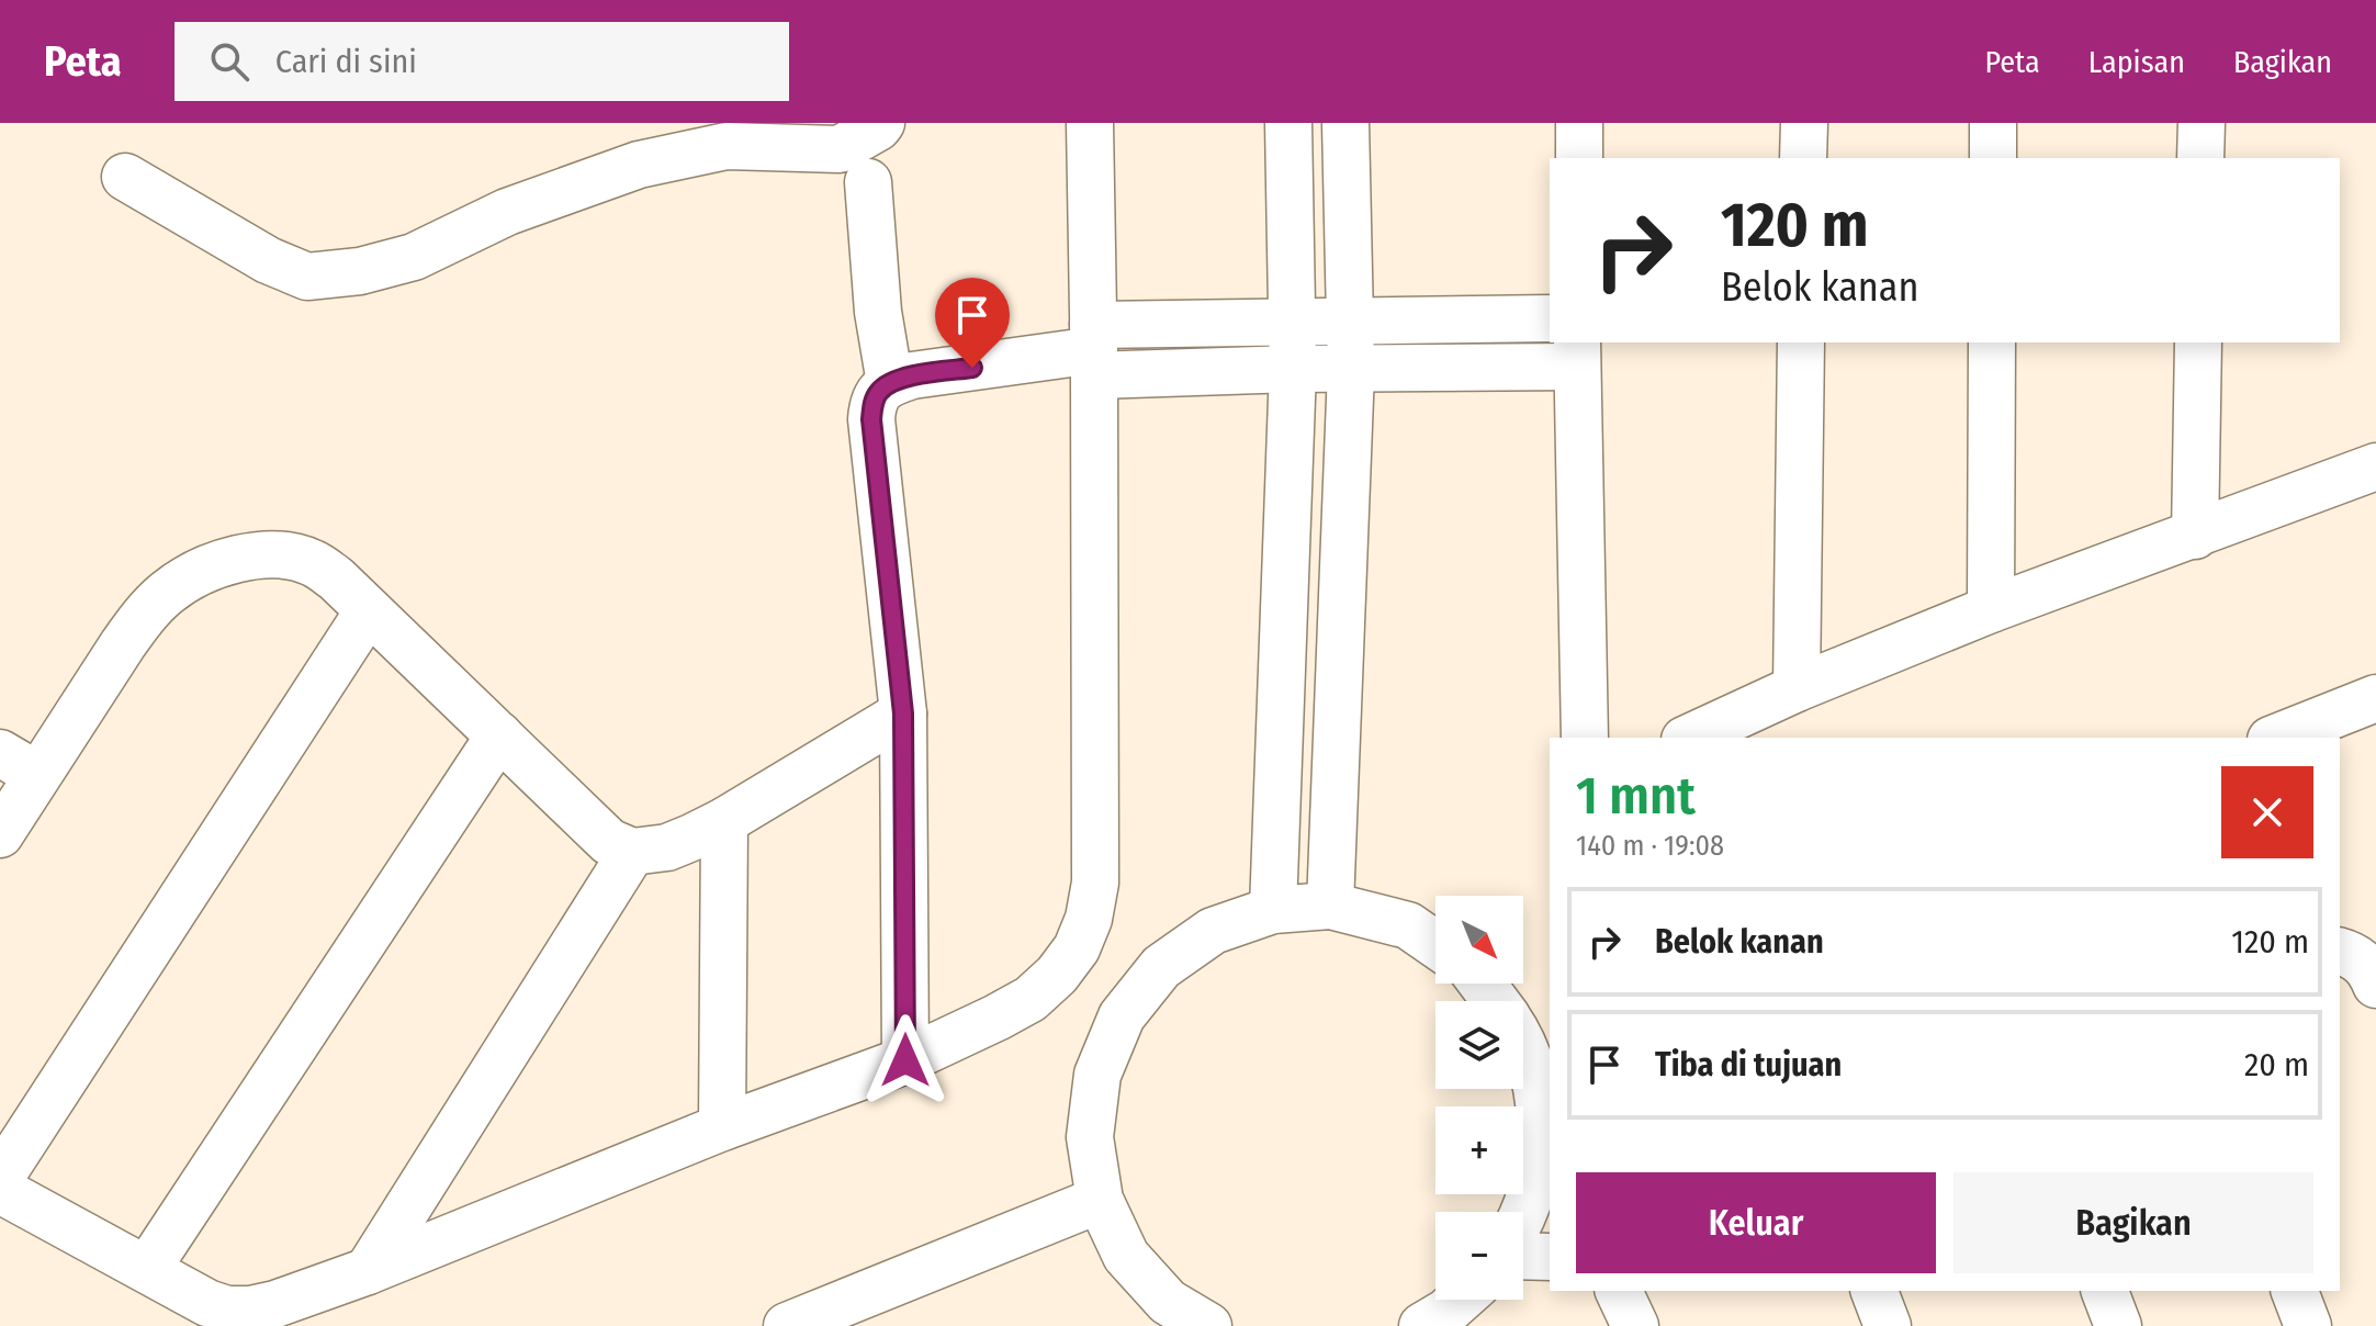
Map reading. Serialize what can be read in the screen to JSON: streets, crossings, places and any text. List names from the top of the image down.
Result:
{
  "north": "bottom right",
  "page": {
    "header": "Peta",
    "search": "Cari di sini",
    "nav": ["Peta", "Lapisan", "Bagikan"],
    "turn": ["120 m", "Belok kanan"],
    "heading": ["1 mnt", "140 m · 19:08"],
    "list": [
      {
        "name": "Belok kanan",
        "value": "120 m"
      },
      {
        "name": "Tiba di tujuan",
        "value": "20 m"
      }
    ],
    "map_buttons": ["+", "−"],
    "buttons": ["Keluar", "Bagikan"]
  }
}
